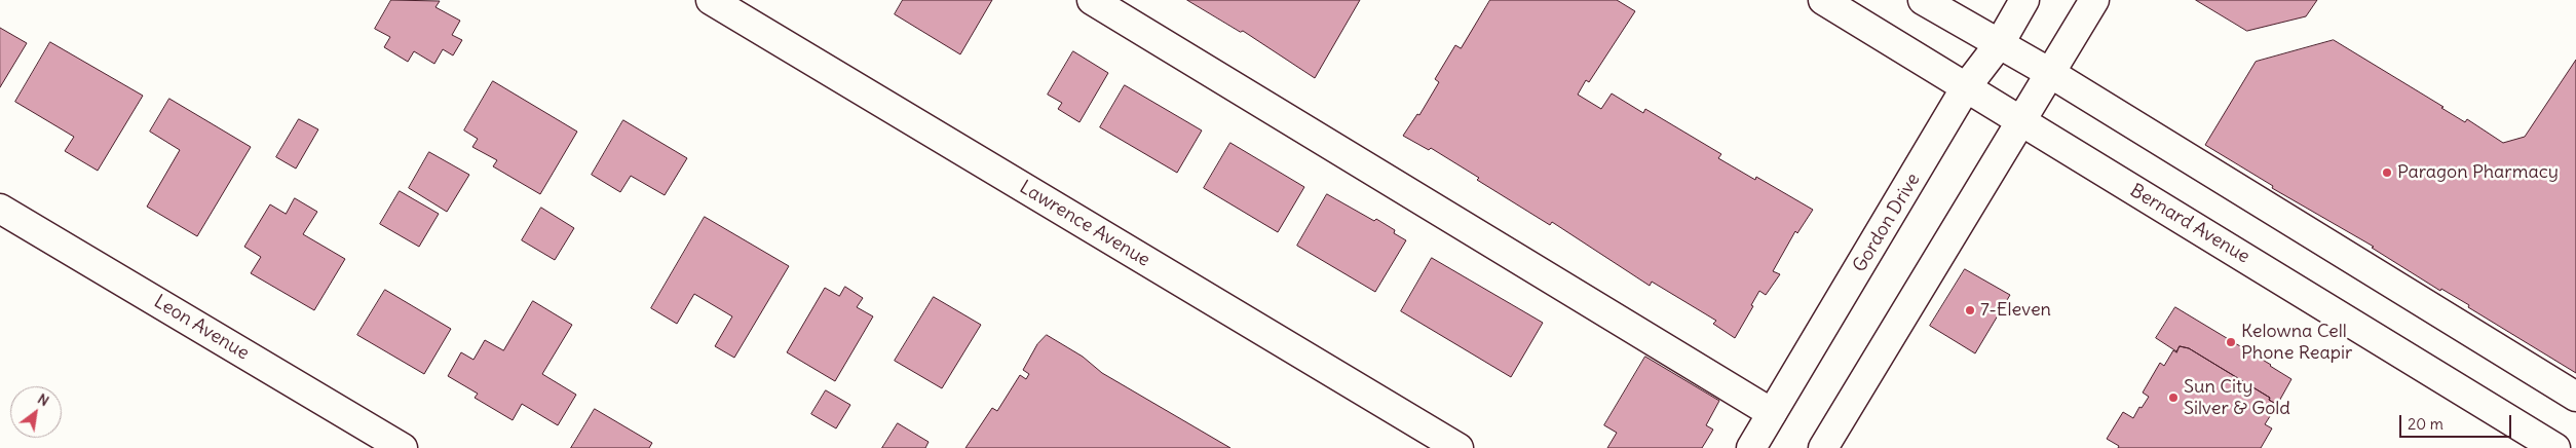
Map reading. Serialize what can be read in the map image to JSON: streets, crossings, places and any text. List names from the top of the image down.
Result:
{
  "streets": {
    "street": [
      "Gordon Drive",
      "Lawrence Avenue",
      "Bernard Avenue",
      "Leon Avenue"
    ]
  },
  "crossings": [
    ["Gordon Drive", "Bernard Avenue"]
  ],
  "places": [
    "Paragon Pharmacy",
    "7-Eleven",
    "Kelowna Cell Phone Reapir",
    "Sun City Silver & Gold"
  ],
  "scale_bar": "20 m",
  "north": "top right"
}
